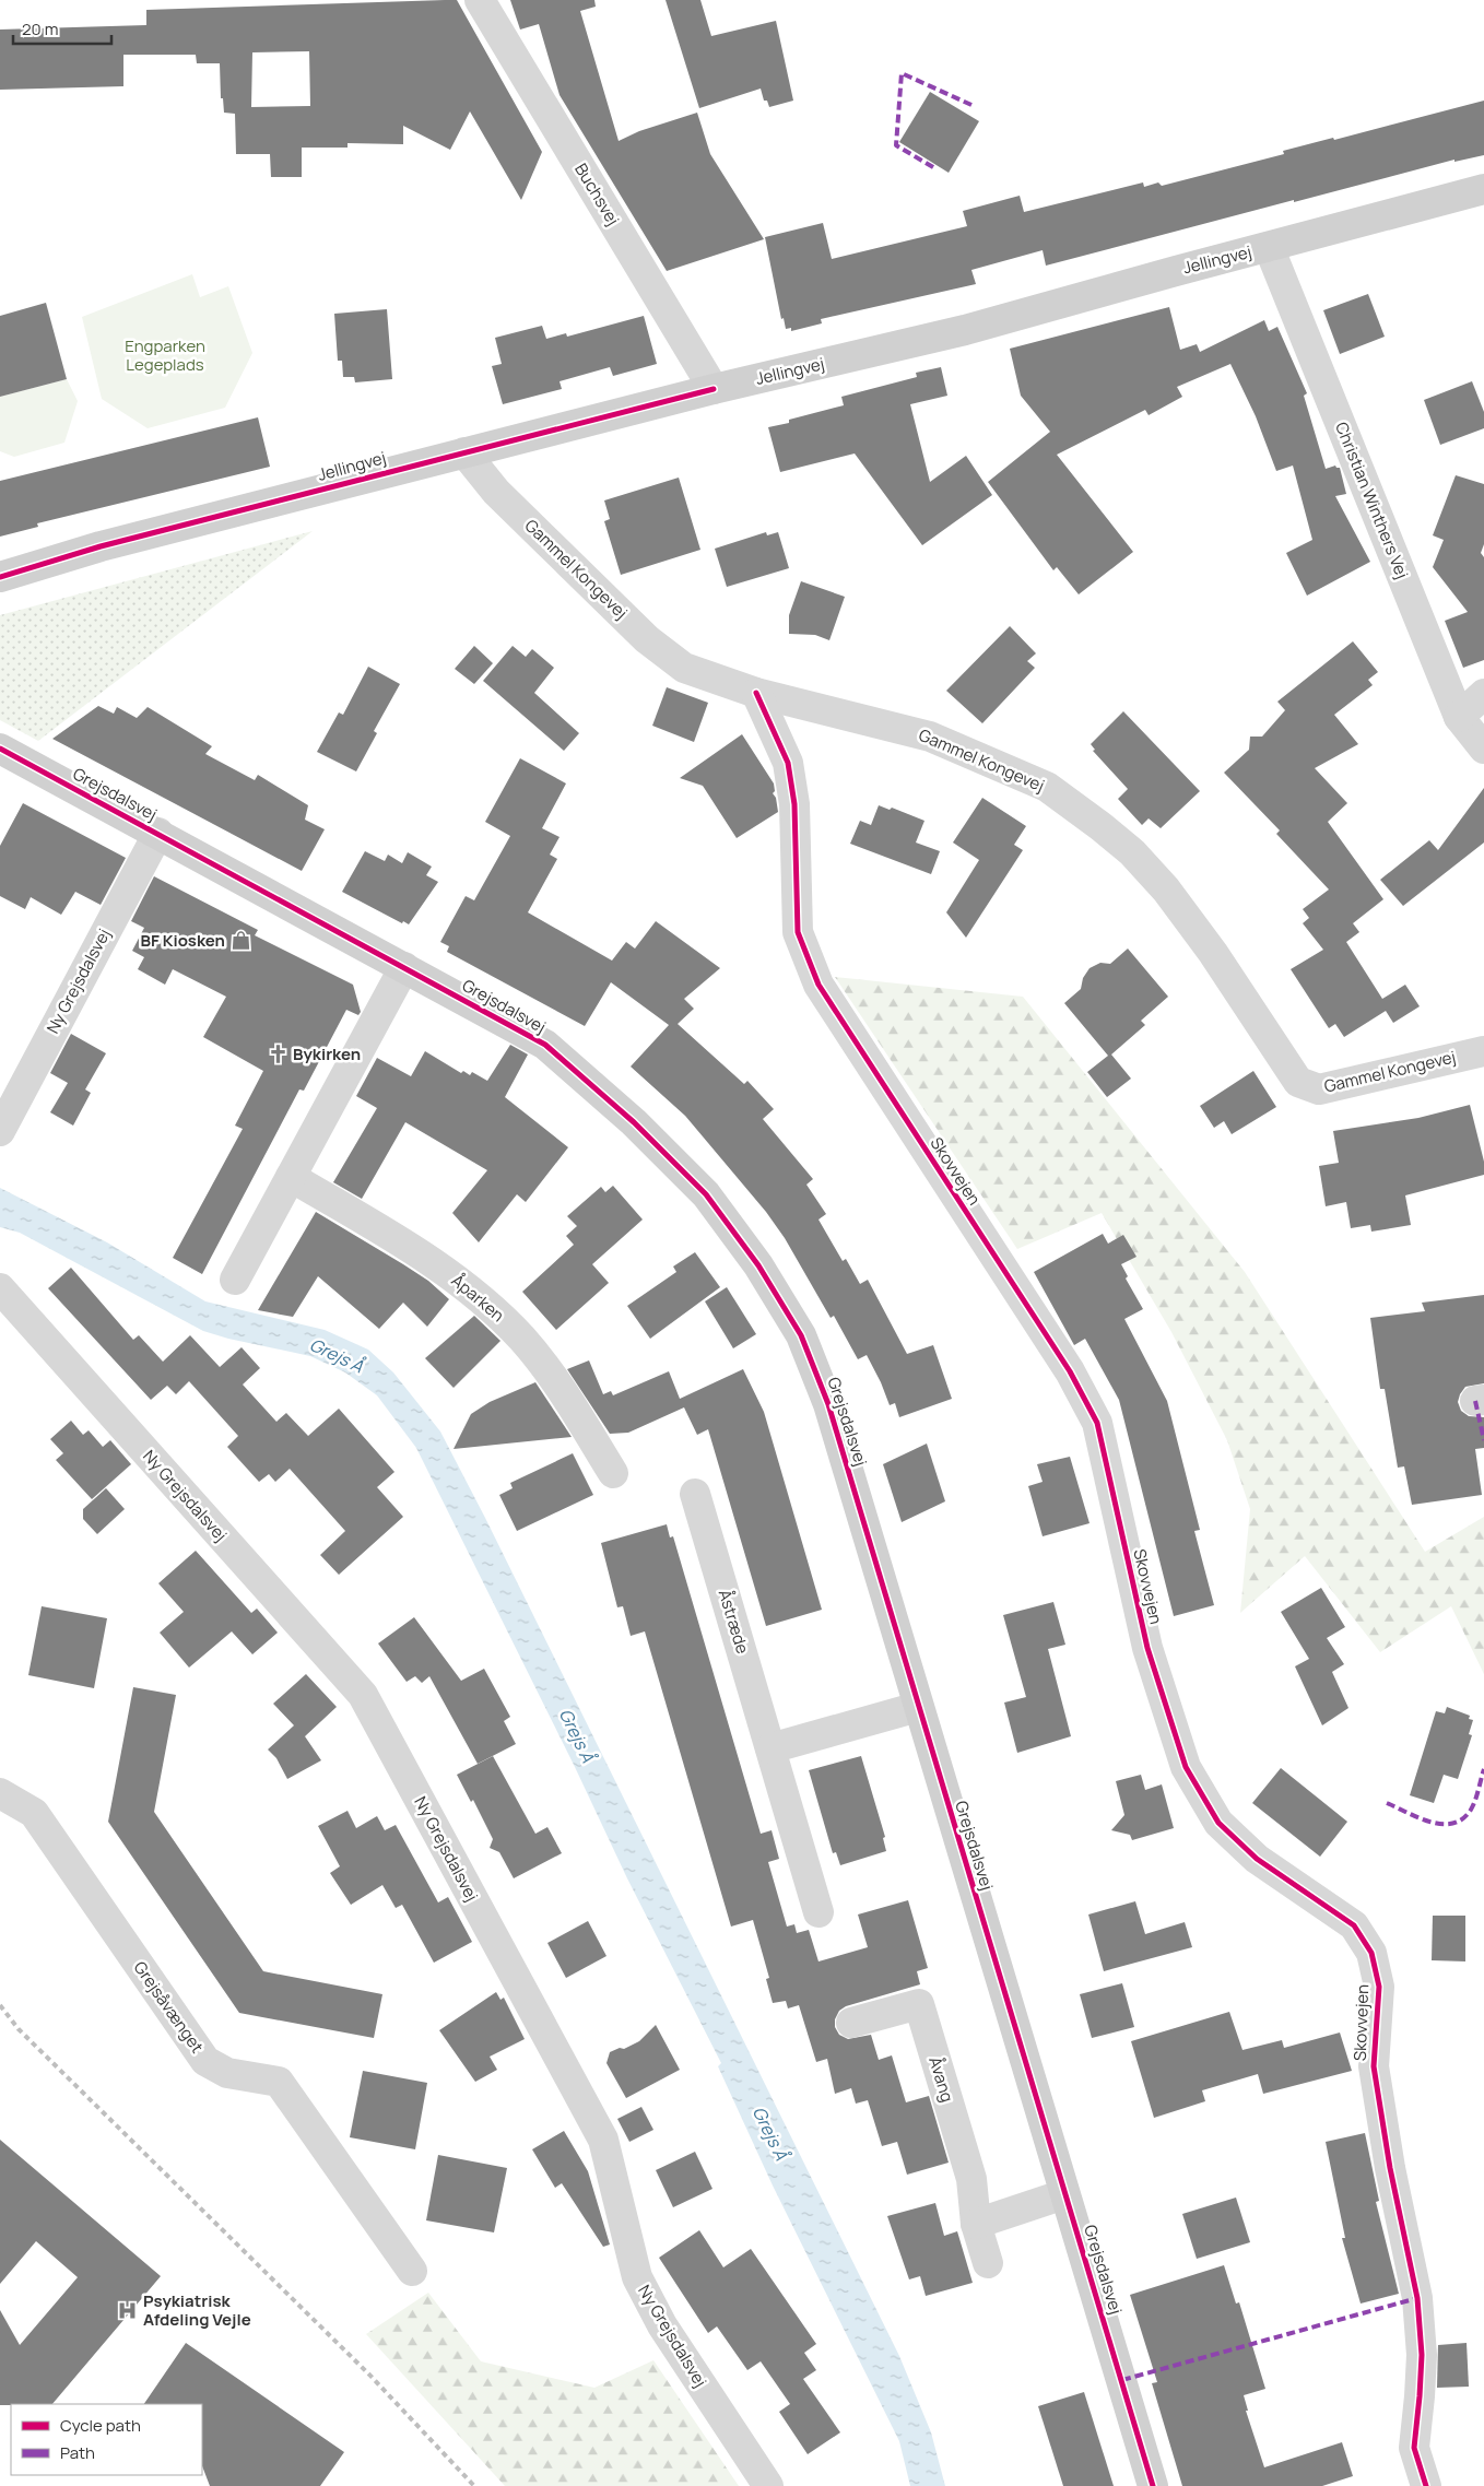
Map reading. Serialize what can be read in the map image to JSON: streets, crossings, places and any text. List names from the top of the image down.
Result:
{
  "streets": {
    "street": [
      "Buchsvej",
      "Jellingvej",
      "Christian Winthers Vej",
      "Gammel Kongevej",
      "Grejsdalsvej",
      "Ny Grejsdalsvej",
      "Skovvejen",
      "Åparken",
      "Åstræde",
      "Grejsåvænget",
      "Åvang"
    ]
  },
  "crossings": [
    ["Buchsvej", "Jellingvej"],
    ["Jellingvej", "Christian Winthers Vej"],
    ["Jellingvej", "Gammel Kongevej"],
    ["Gammel Kongevej", "Skovvejen"],
    ["Grejsdalsvej", "Ny Grejsdalsvej"]
  ],
  "water": ["Grejs Å"],
  "parks": ["Engparken Legeplads"],
  "places": {
    "shop": ["BF Kiosken"],
    "church": ["Bykirken"],
    "hospital": ["Psykiatrisk Afdeling Vejle"]
  },
  "legend": ["Cycle path", "Path"],
  "scale_bar": "20 m"
}
